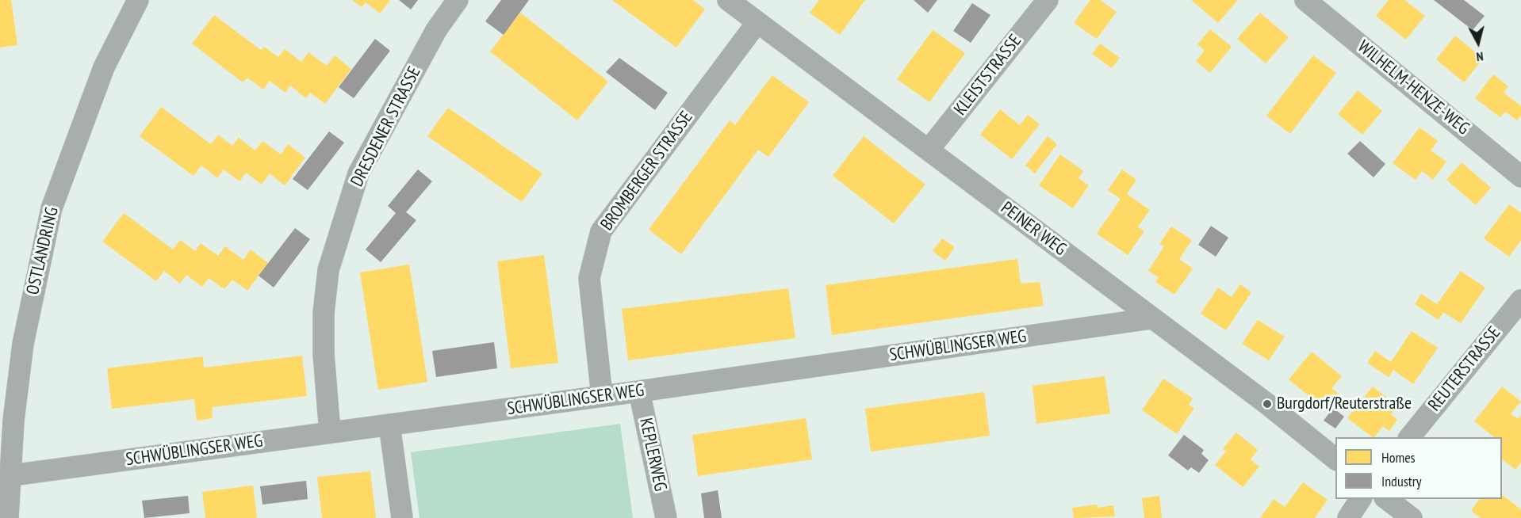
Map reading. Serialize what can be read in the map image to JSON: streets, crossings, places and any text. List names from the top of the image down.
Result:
{
  "streets": {
    "street": [
      "KLEISTSTRASSE",
      "WILHELM-HENZE-WEG",
      "DRESDENER STRASSE",
      "BROMBERGER STRASSE",
      "PEINER WEG",
      "OSTLANDRING",
      "SCHWÜBLINGSER WEG",
      "REUTERSTRASSE",
      "KEPLERWEG"
    ]
  },
  "crossings": [
    ["KLEISTSTRASSE", "PEINER WEG"],
    ["DRESDENER STRASSE", "SCHWÜBLINGSER WEG"],
    ["BROMBERGER STRASSE", "PEINER WEG"],
    ["BROMBERGER STRASSE", "SCHWÜBLINGSER WEG"],
    ["PEINER WEG", "SCHWÜBLINGSER WEG"],
    ["OSTLANDRING", "SCHWÜBLINGSER WEG"],
    ["SCHWÜBLINGSER WEG", "KEPLERWEG"]
  ],
  "places": ["Burgdorf/Reuterstraße"],
  "legend": ["Homes", "Industry"],
  "north": "bottom"
}
